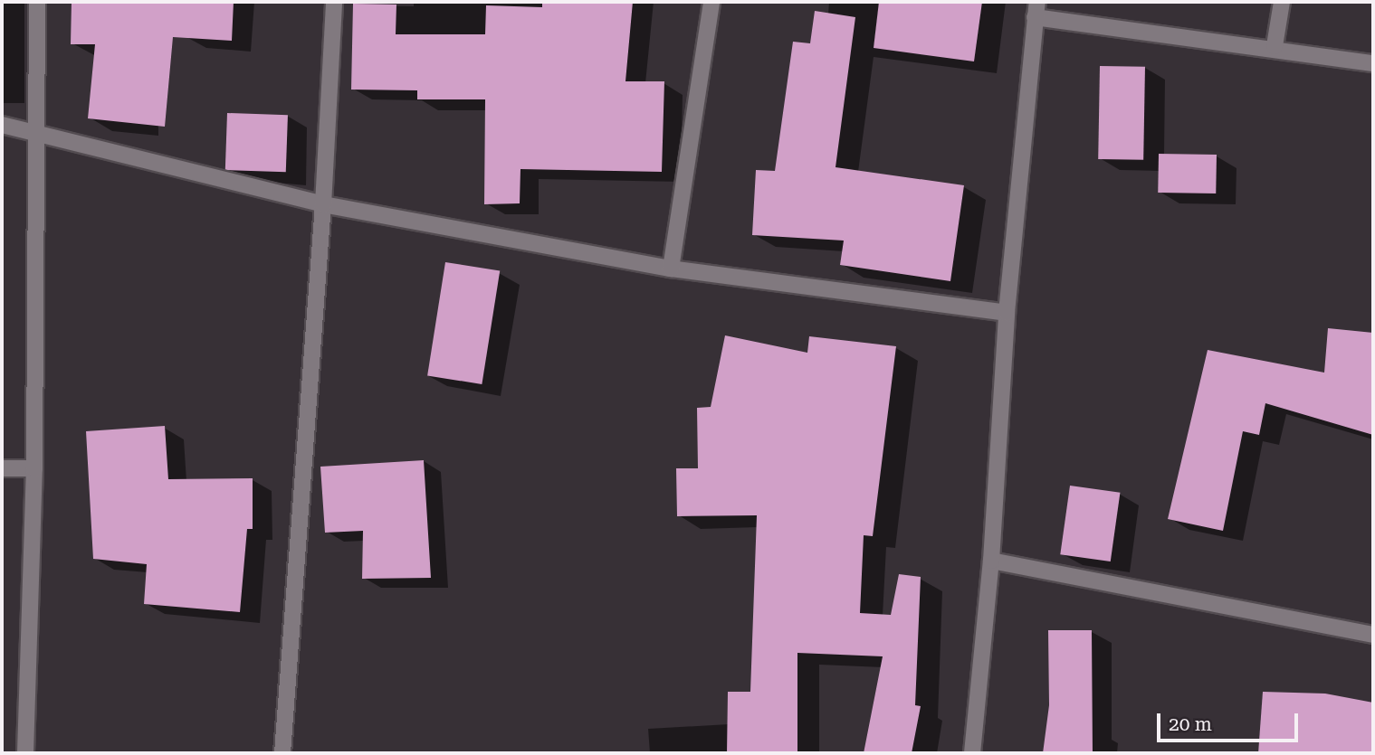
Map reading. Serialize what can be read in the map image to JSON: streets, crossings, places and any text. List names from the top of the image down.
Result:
{
  "scale_bar": "20 m"
}
